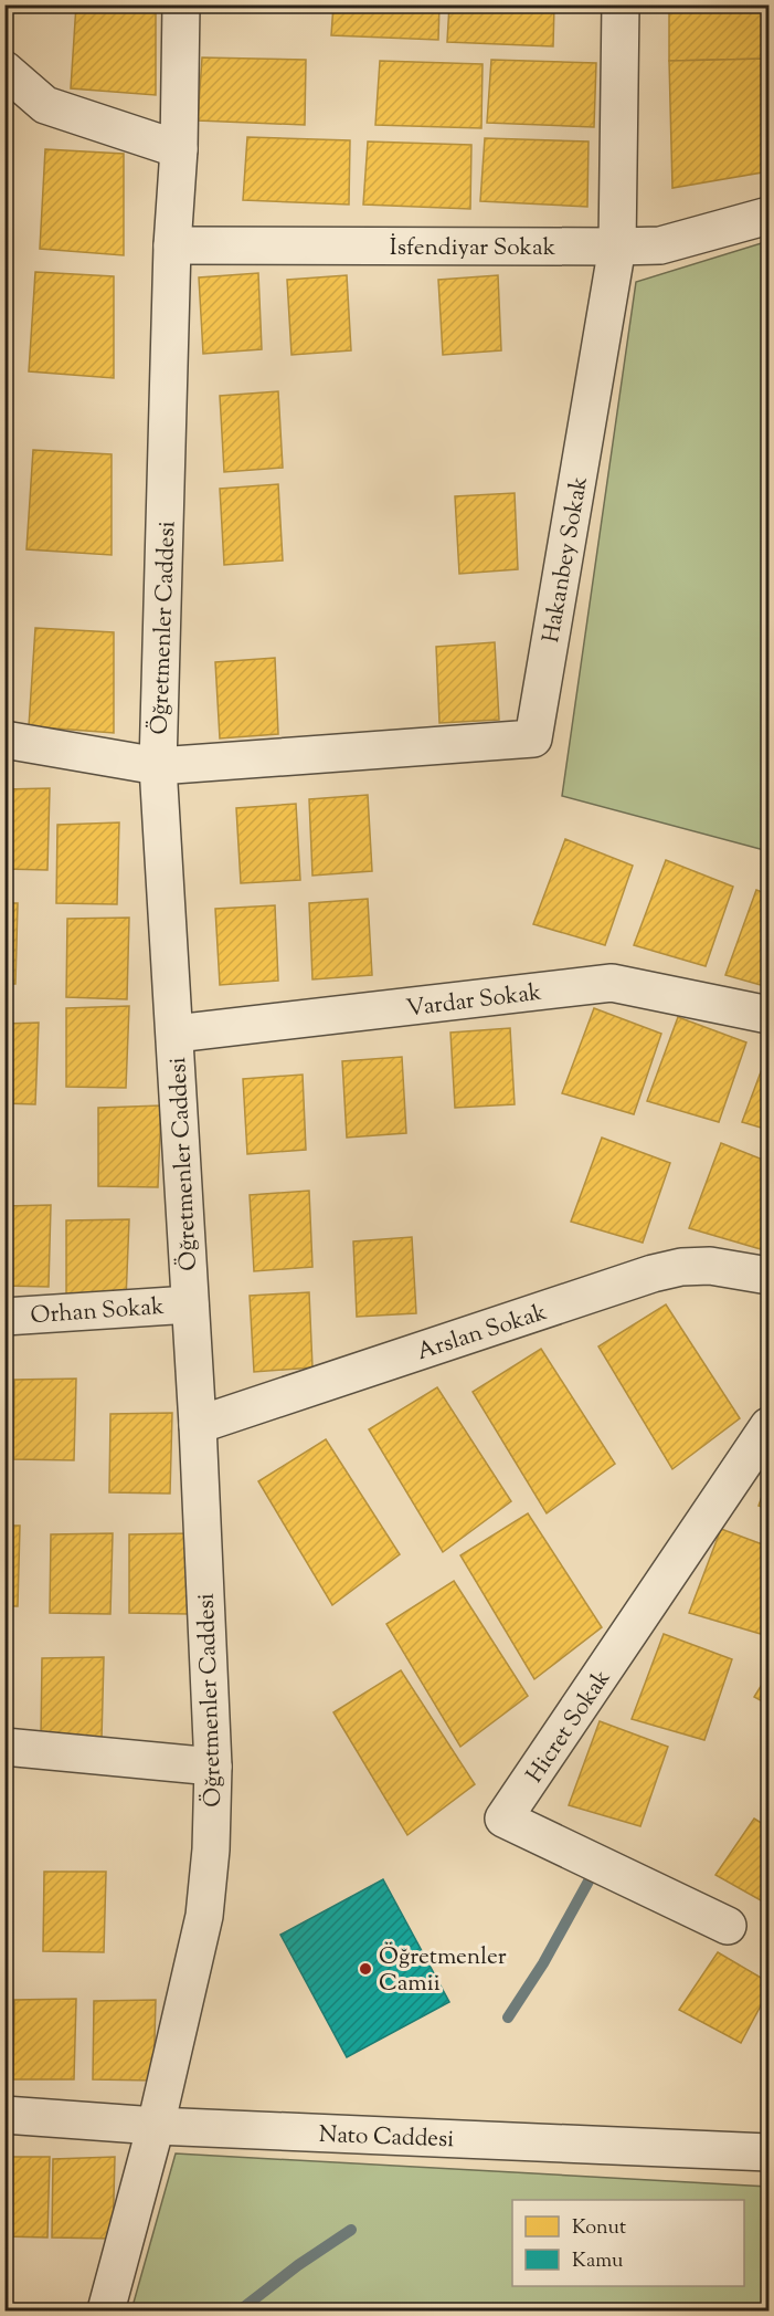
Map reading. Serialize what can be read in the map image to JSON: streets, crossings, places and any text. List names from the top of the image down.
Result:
{
  "streets": {
    "street": [
      "İsfendiyar Sokak",
      "Hakanbey Sokak",
      "Öğretmenler Caddesi",
      "Vardar Sokak",
      "Orhan Sokak",
      "Arslan Sokak",
      "Hicret Sokak",
      "Nato Caddesi"
    ]
  },
  "crossings": [
    ["İsfendiyar Sokak", "Hakanbey Sokak"],
    ["İsfendiyar Sokak", "Öğretmenler Caddesi"],
    ["Hakanbey Sokak", "Öğretmenler Caddesi"],
    ["Öğretmenler Caddesi", "Vardar Sokak"],
    ["Öğretmenler Caddesi", "Orhan Sokak"],
    ["Öğretmenler Caddesi", "Arslan Sokak"],
    ["Öğretmenler Caddesi", "Nato Caddesi"]
  ],
  "places": ["Öğretmenler Camii"],
  "legend": ["Konut", "Kamu"]
}
